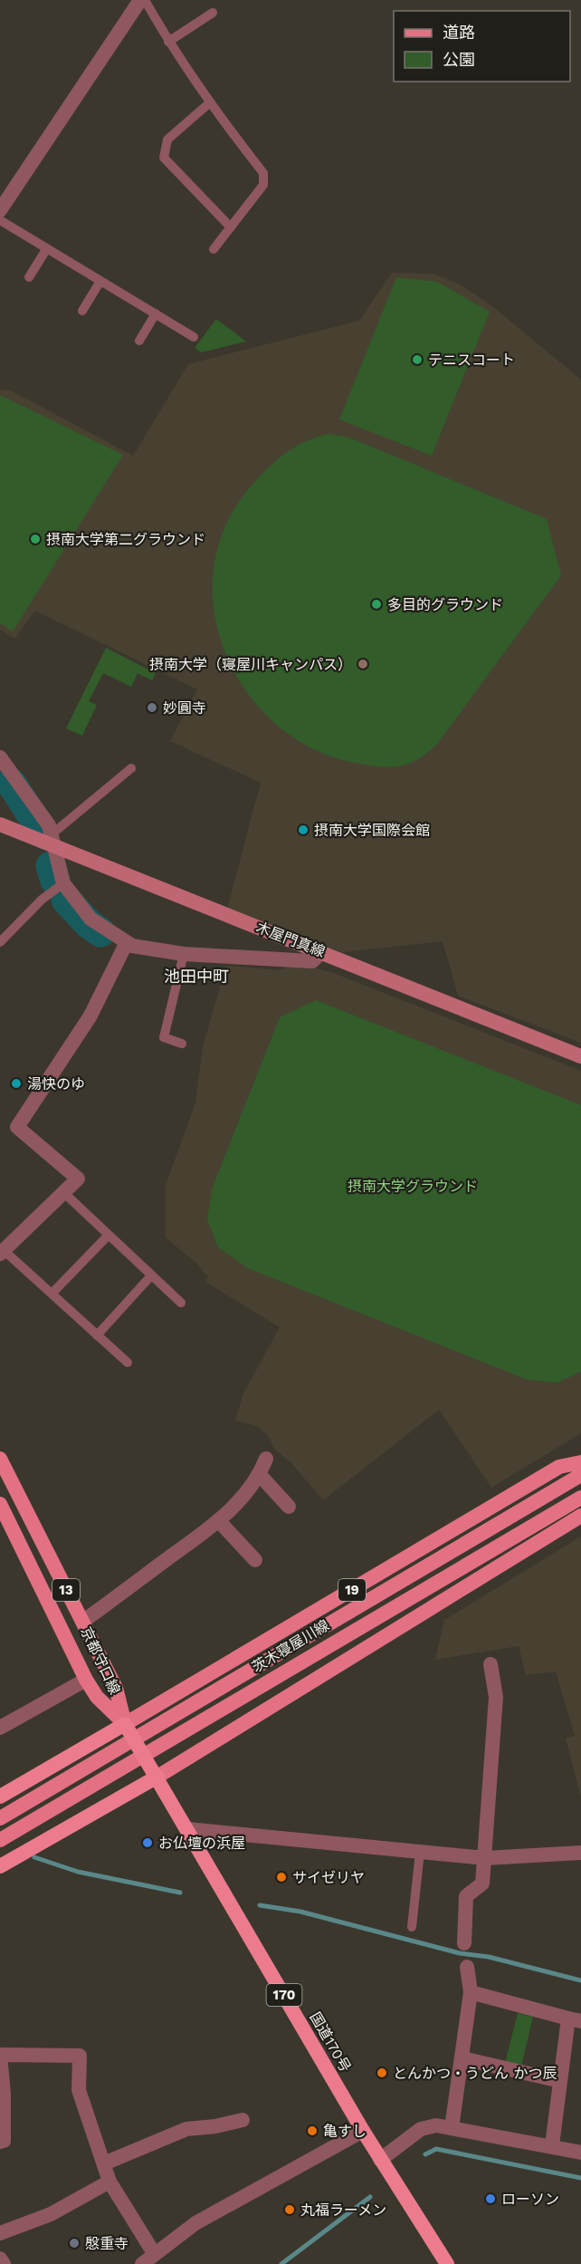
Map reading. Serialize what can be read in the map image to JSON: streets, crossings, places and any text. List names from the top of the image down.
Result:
{
  "streets": {
    "highway": ["170", "国道170号"],
    "main road": [
      "木屋門真線",
      "13",
      "19",
      "茨木寝屋川線",
      "京都守口線"
    ]
  },
  "crossings": [
    ["19", "京都守口線"],
    ["19", "国道170号"],
    ["京都守口線", "国道170号"]
  ],
  "districts": ["池田中町"],
  "parks": ["摂南大学グラウンド"],
  "places": [
    "テニスコート",
    "摂南大学第二グラウンド",
    "多目的グラウンド",
    "摂南大学（寝屋川キャンパス）",
    "妙圓寺",
    "摂南大学国際会館",
    "湯快のゆ",
    "お仏壇の浜屋",
    "サイゼリヤ",
    "とんかつ・うどん かつ辰",
    "亀すし",
    "ローソン",
    "丸福ラーメン",
    "慇重寺"
  ],
  "legend": ["道路", "公園"]
}
